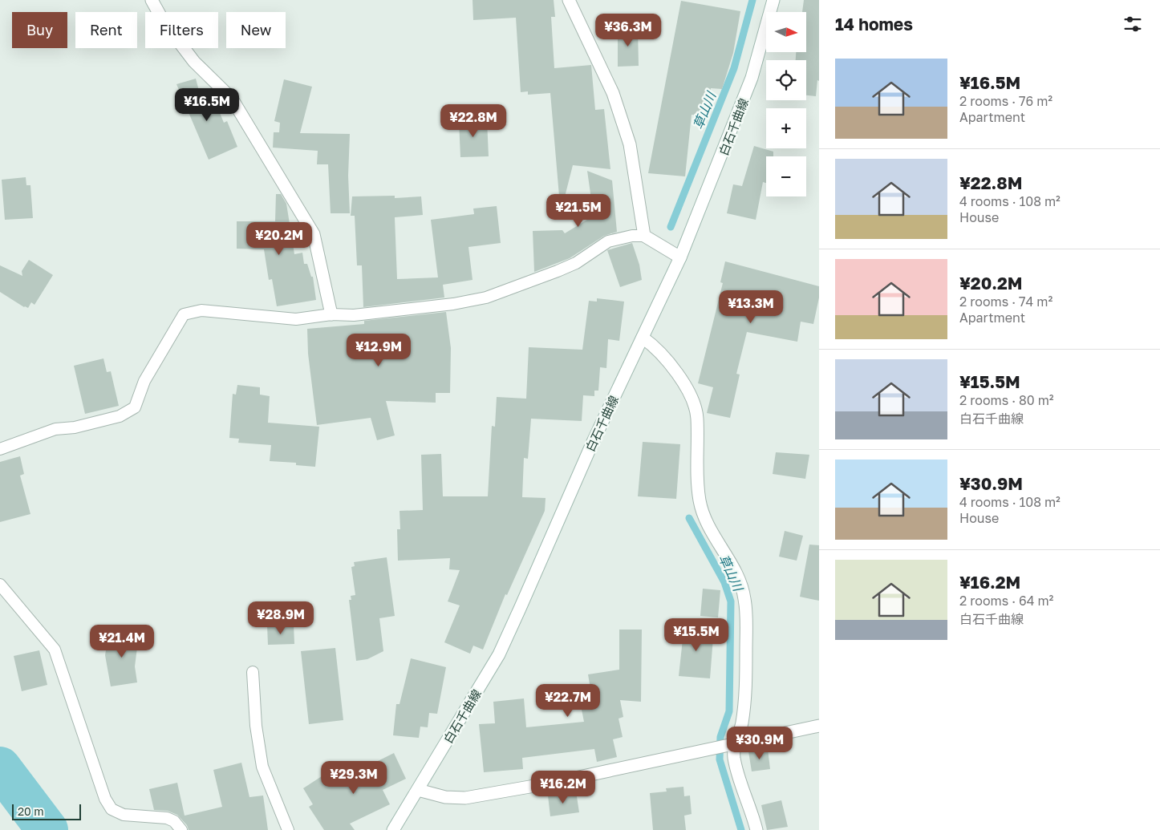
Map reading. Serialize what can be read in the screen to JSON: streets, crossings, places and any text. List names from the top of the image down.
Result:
{
  "streets": {
    "street": ["白石千曲線"]
  },
  "water": ["草山川"],
  "scale_bar": "20 m",
  "north": "right",
  "page": {
    "heading": "14 homes",
    "map_buttons": ["+", "−"],
    "chip": [
      "Buy",
      "Rent",
      "Filters",
      "New"
    ],
    "price": [
      "¥36.3M",
      "¥16.5M",
      "¥22.8M",
      "¥21.5M",
      "¥20.2M",
      "¥13.3M",
      "¥12.9M",
      "¥28.9M",
      "¥15.5M",
      "¥21.4M",
      "¥22.7M",
      "¥30.9M",
      "¥29.3M",
      "¥16.2M"
    ],
    "list": [
      {
        "name": "¥16.5M",
        "note": "2 rooms · 76 m² · Apartment"
      },
      {
        "name": "¥22.8M",
        "note": "4 rooms · 108 m² · House"
      },
      {
        "name": "¥20.2M",
        "note": "2 rooms · 74 m² · Apartment"
      },
      {
        "name": "¥15.5M",
        "note": "2 rooms · 80 m² · 白石千曲線"
      },
      {
        "name": "¥30.9M",
        "note": "4 rooms · 108 m² · House"
      },
      {
        "name": "¥16.2M",
        "note": "2 rooms · 64 m² · 白石千曲線"
      }
    ],
    "scale": "20 m"
  }
}
